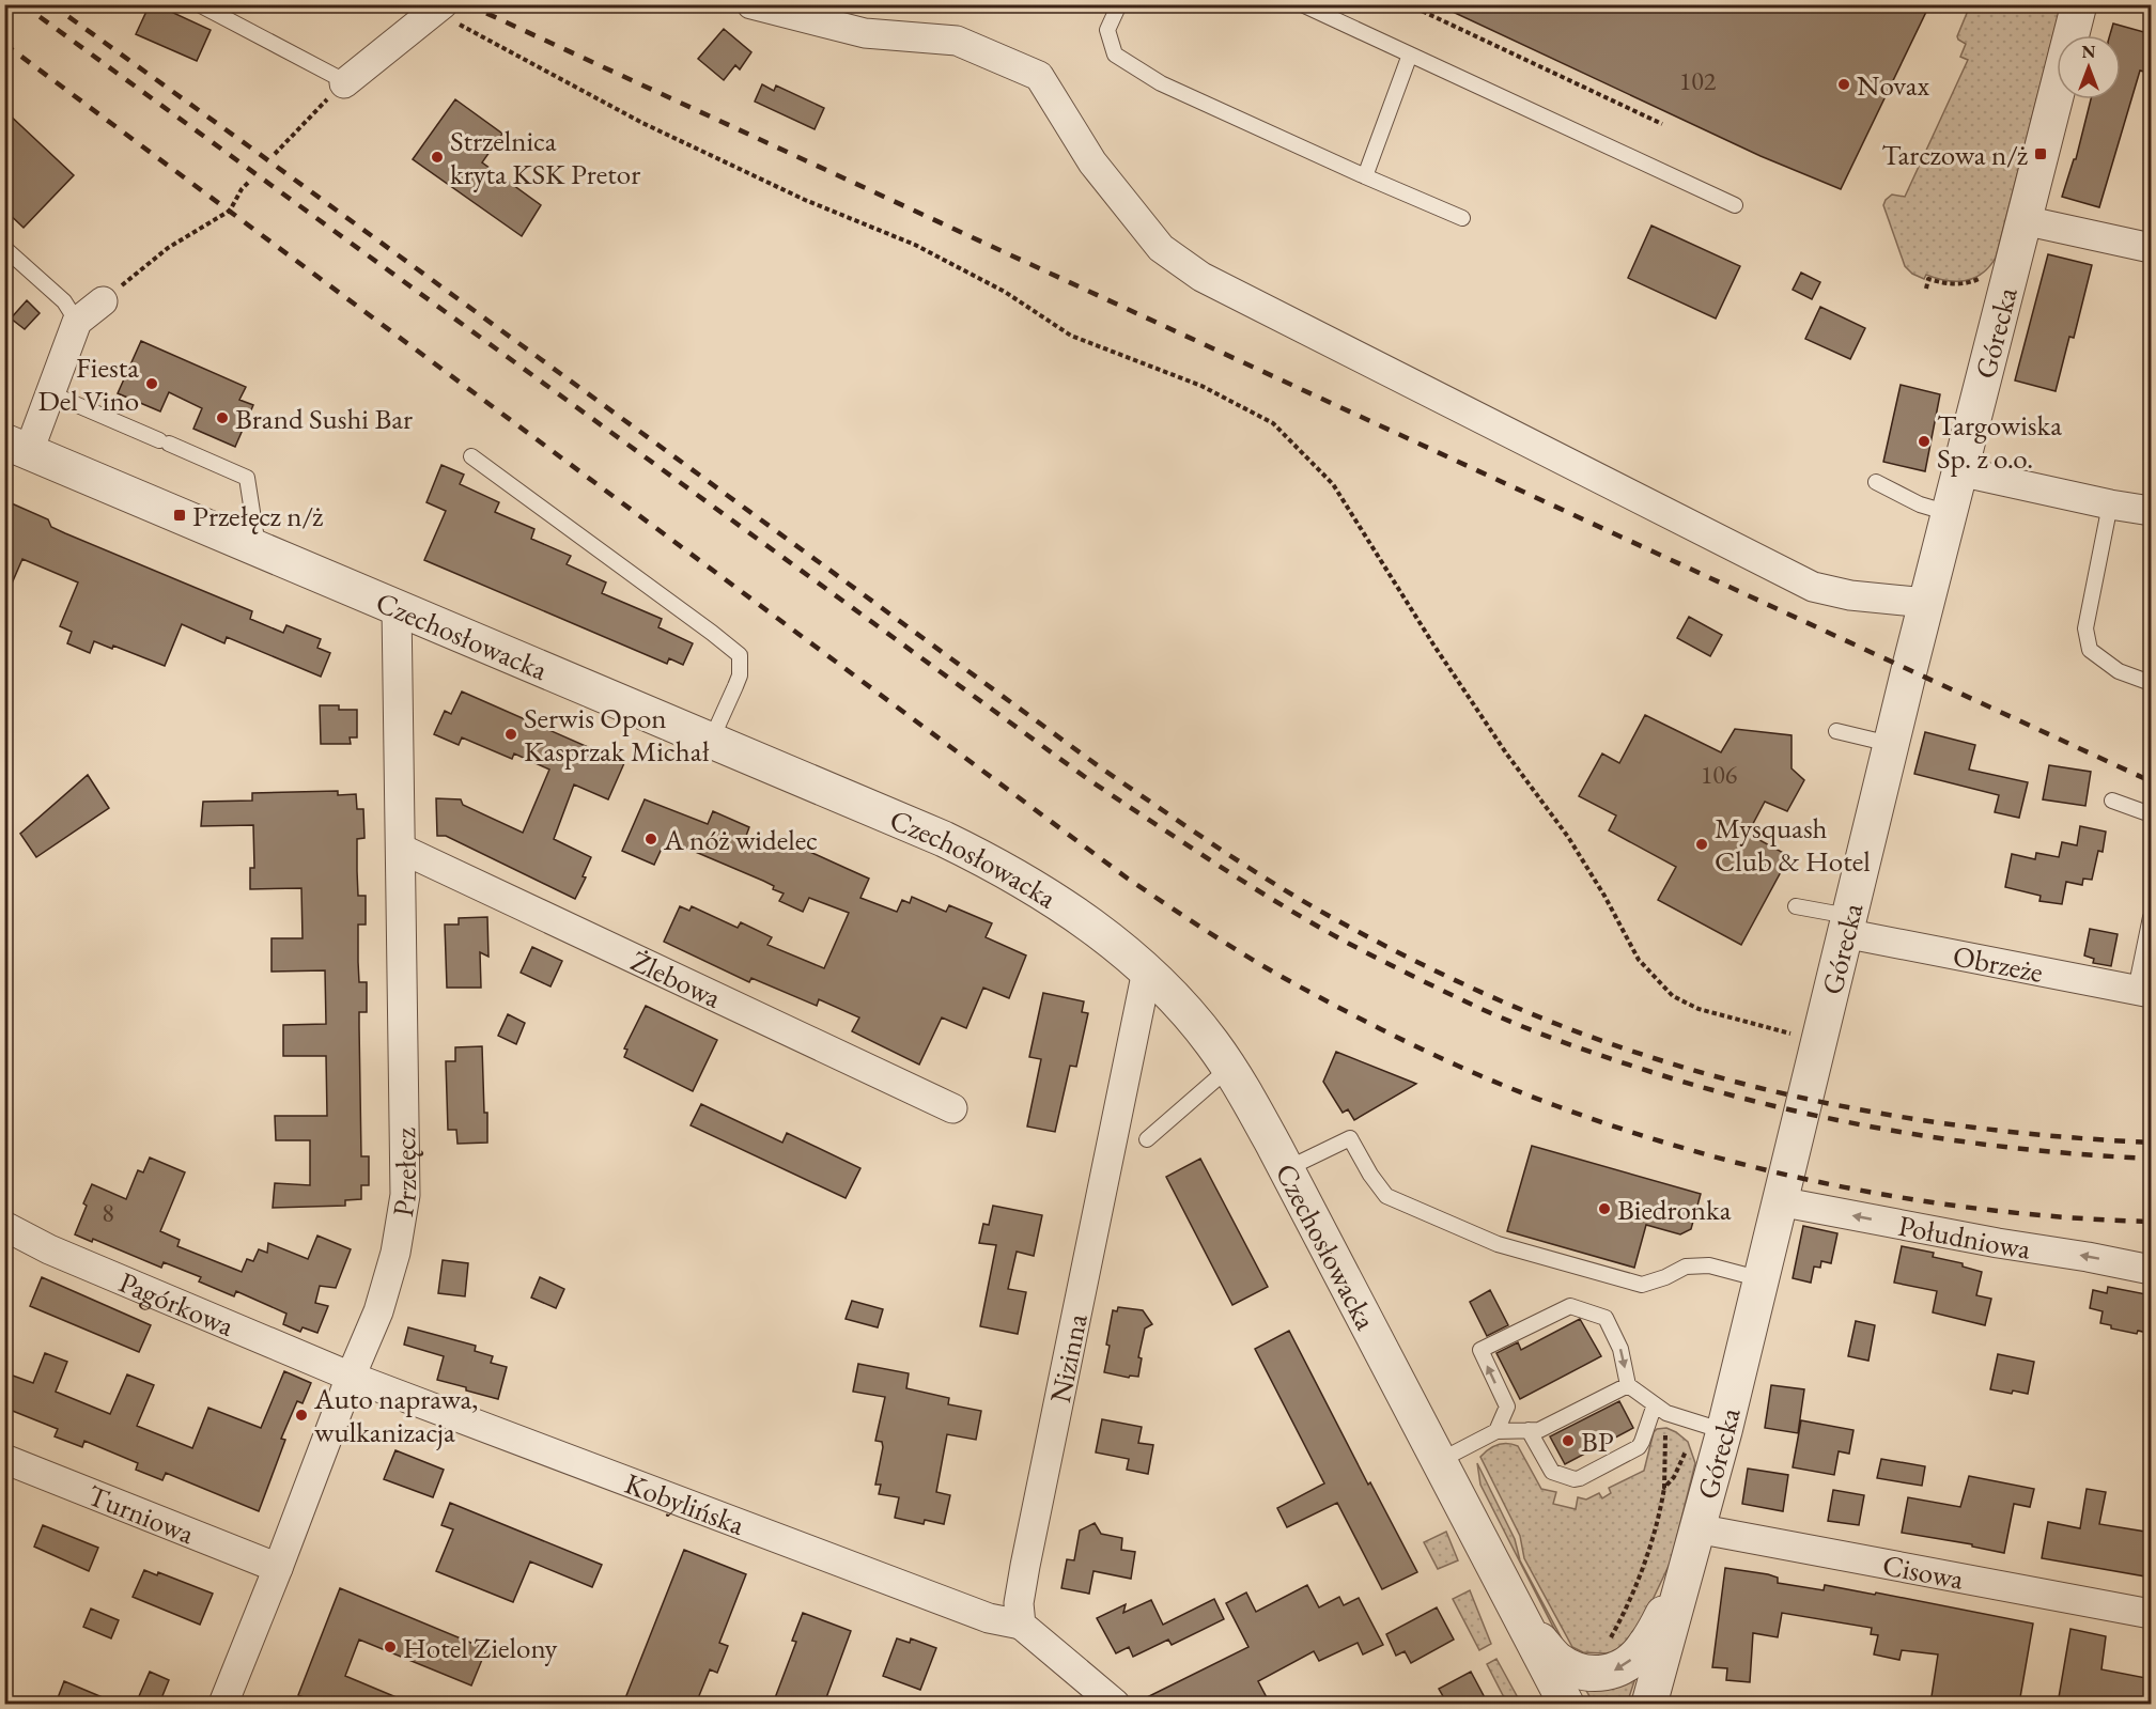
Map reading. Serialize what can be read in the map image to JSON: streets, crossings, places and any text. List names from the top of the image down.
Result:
{
  "streets": {
    "street": [
      "Górecka",
      "Czechosłowacka",
      "Obrzeże",
      "Żlebowa",
      "Przełęcz",
      "Południowa",
      "Pagórkowa",
      "Nizinna",
      "Kobylińska",
      "Turniowa",
      "Cisowa"
    ]
  },
  "crossings": [
    ["Górecka", "Obrzeże"],
    ["Górecka", "Południowa"],
    ["Górecka", "Cisowa"],
    ["Czechosłowacka", "Przełęcz"],
    ["Czechosłowacka", "Nizinna"],
    ["Żlebowa", "Przełęcz"],
    ["Przełęcz", "Pagórkowa"],
    ["Przełęcz", "Kobylińska"],
    ["Przełęcz", "Turniowa"],
    ["Pagórkowa", "Kobylińska"],
    ["Nizinna", "Kobylińska"]
  ],
  "one_way": ["Południowa"],
  "places": {
    "other": [
      "Novax",
      "Strzelnica kryta KSK Pretor",
      "Fiesta Del Vino",
      "Brand Sushi Bar",
      "Targowiska Sp. z o.o.",
      "Serwis Opon Kasprzak Michał",
      "A nóż widelec",
      "Mysquash Club & Hotel",
      "Biedronka",
      "Auto naprawa, wulkanizacja",
      "BP",
      "Hotel Zielony"
    ],
    "transit": ["Tarczowa n/ż", "Przełęcz n/ż"]
  },
  "house_numbers": ["102", "106", "8"],
  "north": "top"
}
